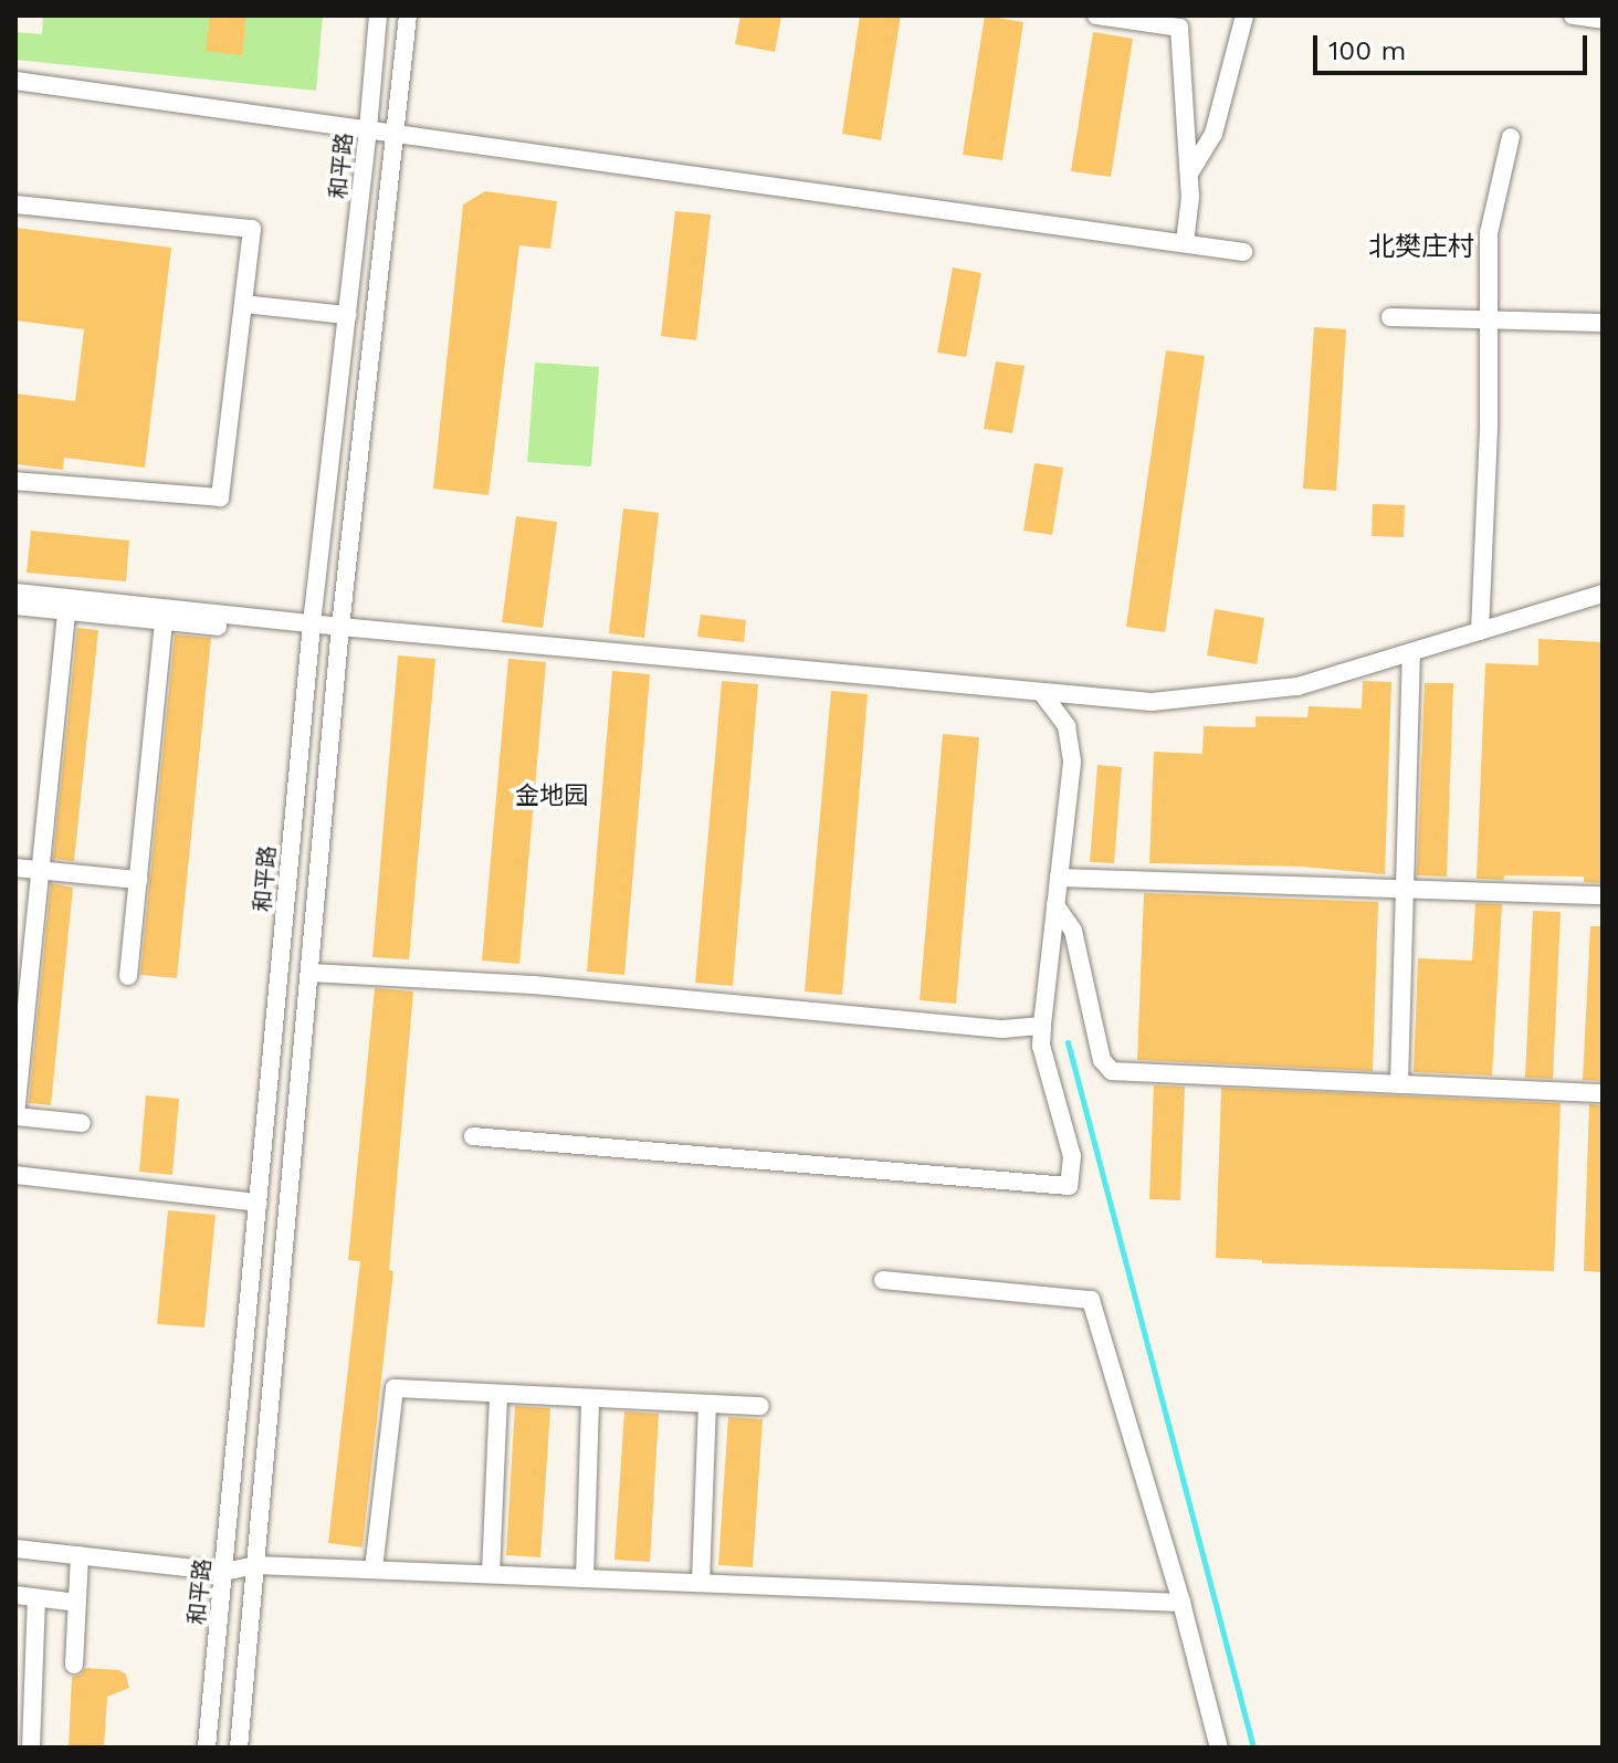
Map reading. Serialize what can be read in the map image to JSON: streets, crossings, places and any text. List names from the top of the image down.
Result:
{
  "streets": {
    "street": ["和平路"]
  },
  "districts": ["北樊庄村", "金地园"],
  "scale_bar": "100 m"
}
